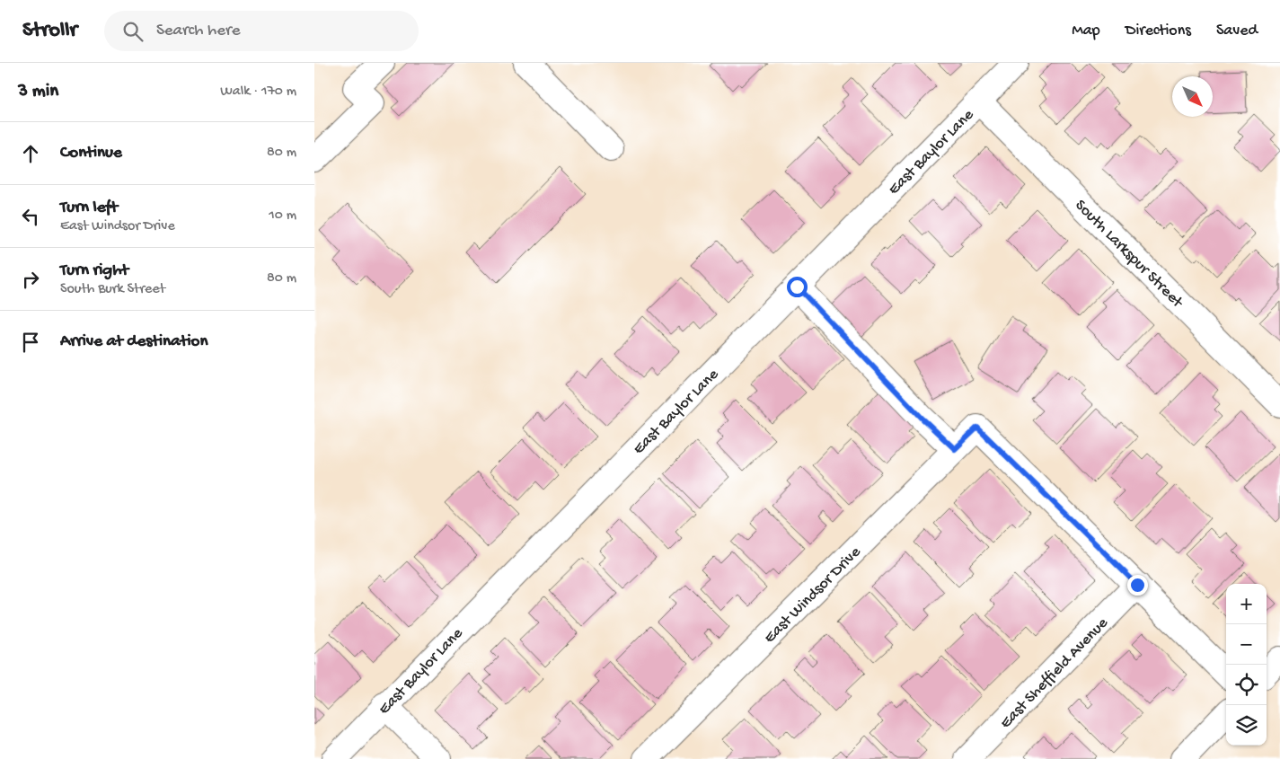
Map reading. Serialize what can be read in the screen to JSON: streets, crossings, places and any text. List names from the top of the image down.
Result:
{
  "streets": {
    "street": [
      "East Baylor Lane",
      "South Larkspur Street",
      "East Windsor Drive",
      "East Sheffield Avenue"
    ]
  },
  "crossings": [
    ["East Baylor Lane", "South Larkspur Street"],
    ["East Windsor Drive", "East Sheffield Avenue"]
  ],
  "north": "bottom right",
  "page": {
    "header": "Strollr",
    "search": "Search here",
    "nav": ["Map", "Directions", "Saved"],
    "heading": ["3 min", "Walk · 170 m"],
    "list": [
      ["Continue", "80 m"],
      ["Turn left", "East Windsor Drive", "10 m"],
      ["Turn right", "South Burk Street", "80 m"],
      "Arrive at destination"
    ],
    "map_buttons": ["+", "−"]
  }
}
